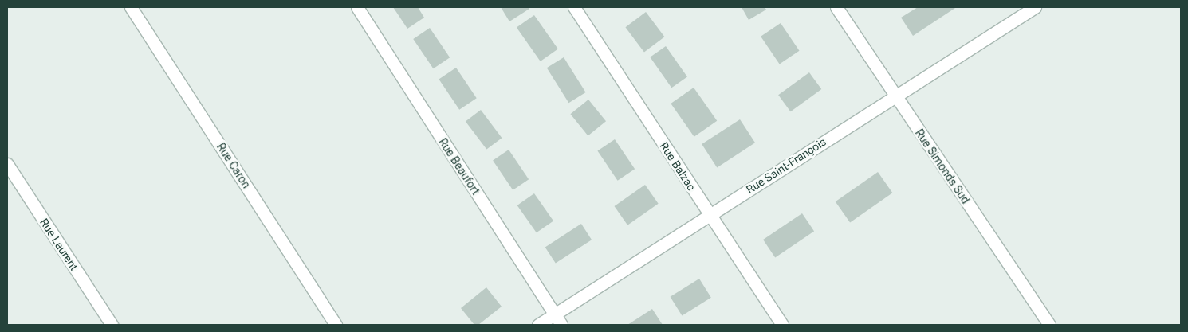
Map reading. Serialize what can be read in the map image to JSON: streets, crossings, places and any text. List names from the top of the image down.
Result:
{
  "streets": {
    "street": [
      "Rue Caron",
      "Rue Saint-François",
      "Rue Beaufort",
      "Rue Balzac",
      "Rue Simonds Sud",
      "Rue Laurent"
    ]
  },
  "crossings": [
    ["Rue Saint-François", "Rue Beaufort"],
    ["Rue Saint-François", "Rue Balzac"],
    ["Rue Saint-François", "Rue Simonds Sud"]
  ]
}
